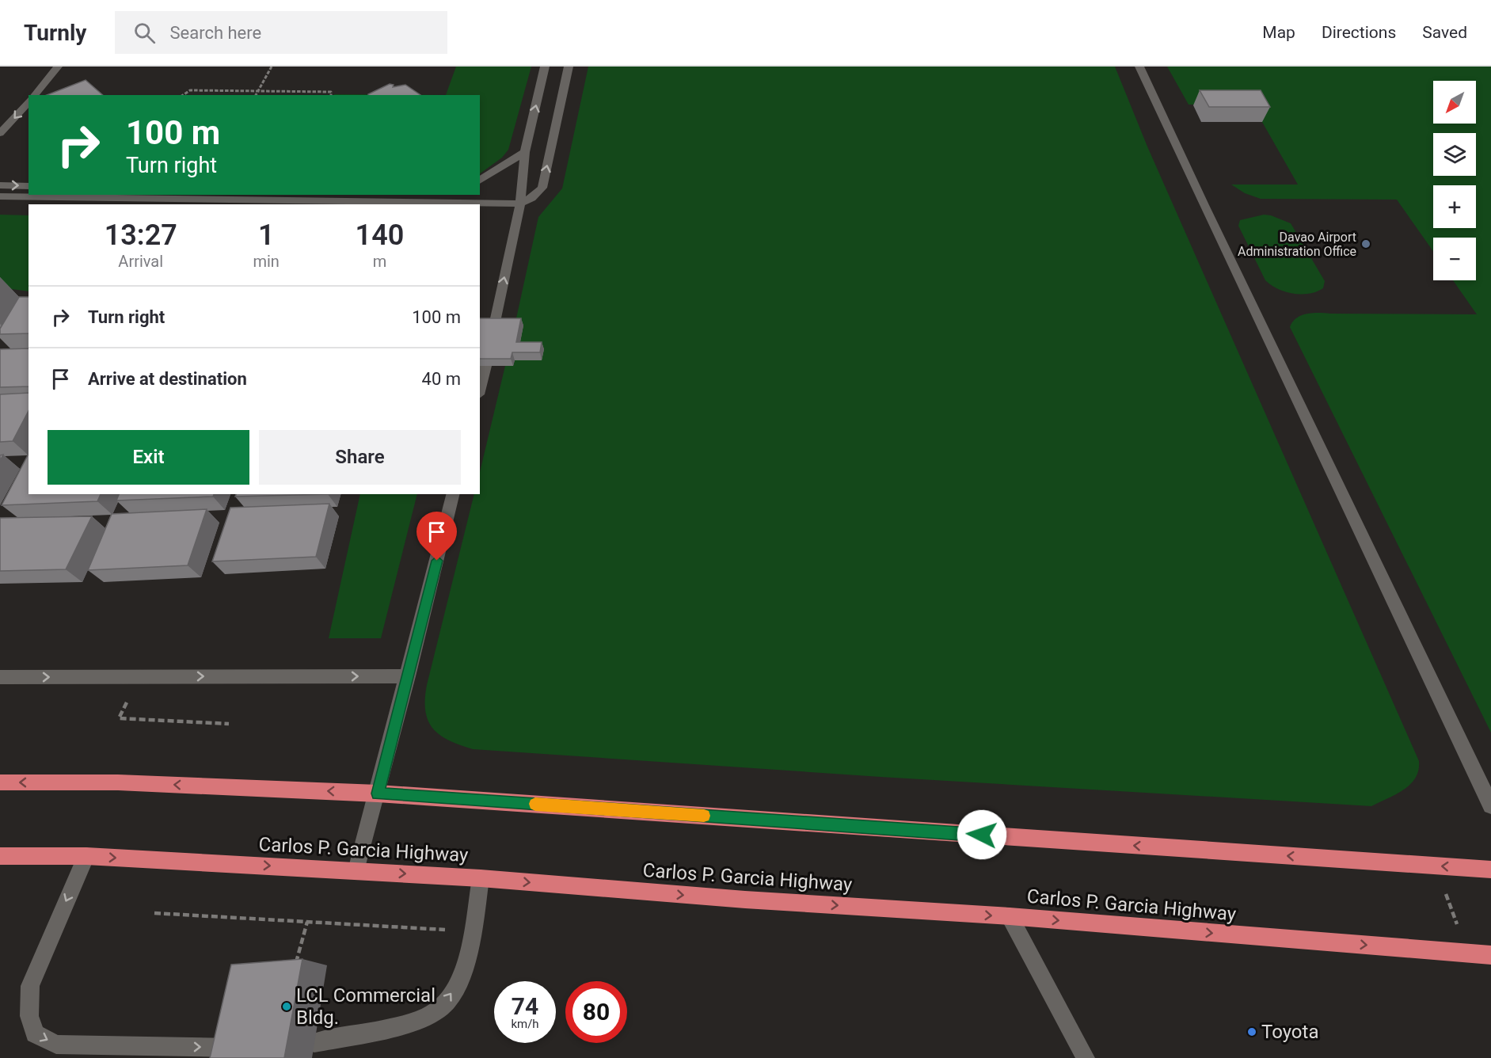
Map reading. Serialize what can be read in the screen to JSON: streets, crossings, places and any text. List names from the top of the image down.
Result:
{
  "streets": {
    "highway": ["Carlos P. Garcia Highway"]
  },
  "places": ["Davao Airport Administration Office", "LCL Commercial Bldg.", "Toyota"],
  "north": "bottom left",
  "page": {
    "header": "Turnly",
    "search": "Search here",
    "nav": ["Map", "Directions", "Saved"],
    "map_buttons": ["+", "−"],
    "turn": ["100 m", "Turn right"],
    "eta": [
      "13:27",
      "Arrival",
      "1",
      "min",
      "140",
      "m"
    ],
    "list": [
      {
        "name": "Turn right",
        "value": "100 m"
      },
      {
        "name": "Arrive at destination",
        "value": "40 m"
      }
    ],
    "buttons": ["Exit", "Share"],
    "speed": "74 km/h",
    "limit": "80"
  }
}
